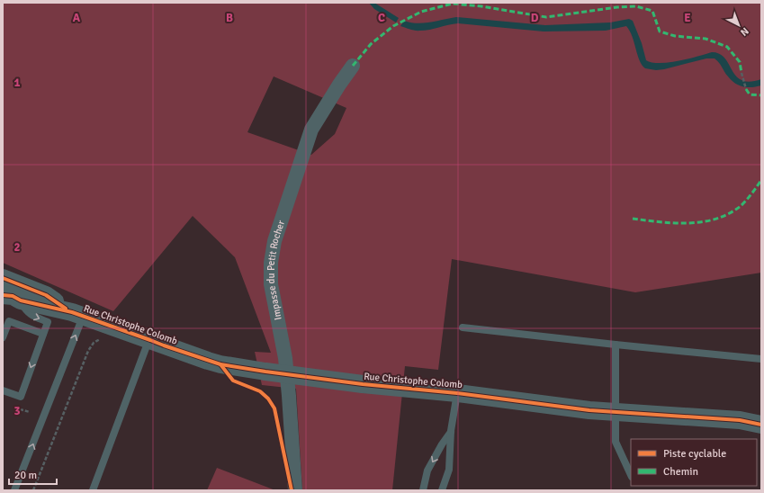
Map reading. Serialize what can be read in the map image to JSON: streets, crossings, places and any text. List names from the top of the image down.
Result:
{
  "streets": {
    "street": ["Impasse du Petit Rocher", "Rue Christophe Colomb"]
  },
  "legend": ["Piste cyclable", "Chemin"],
  "scale_bar": "20 m",
  "north": "bottom right",
  "grid": {
    "columns": [
      "A",
      "B",
      "C",
      "D",
      "E"
    ],
    "rows": ["1", "2", "3"]
  }
}
